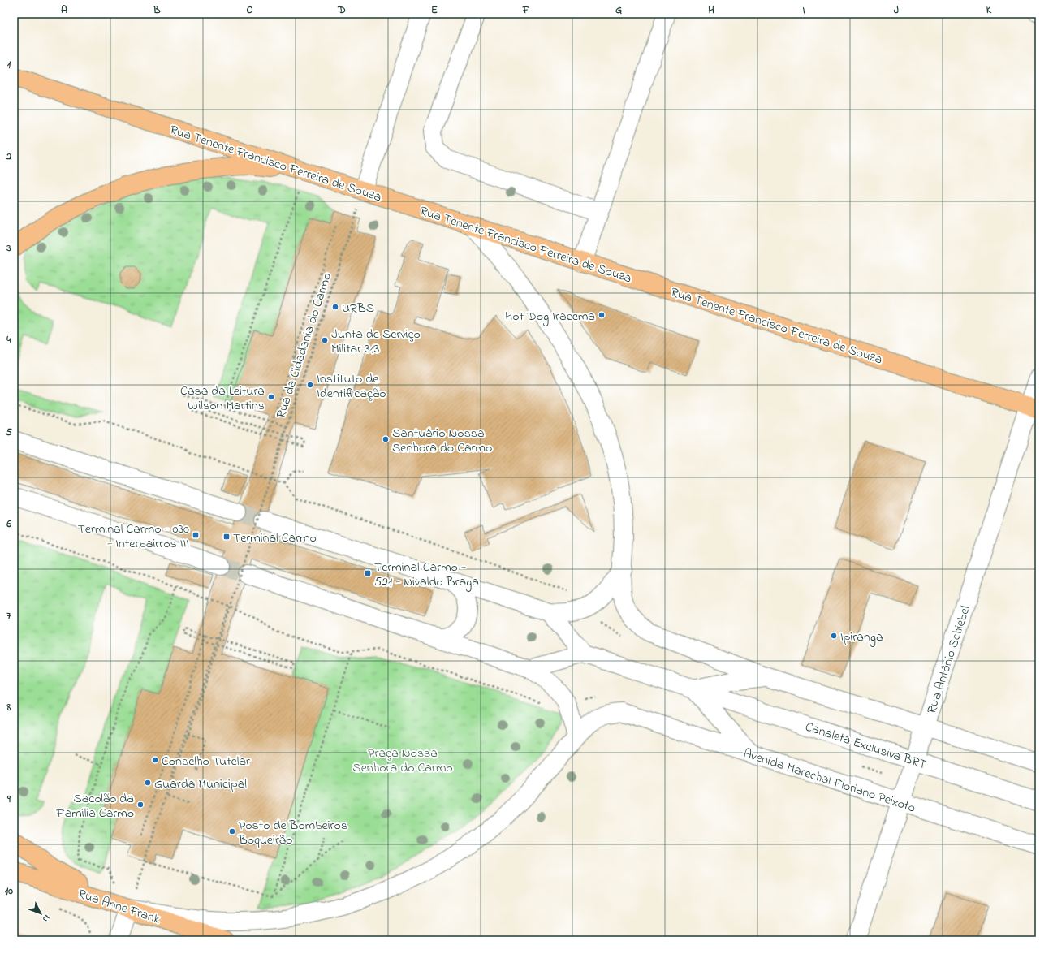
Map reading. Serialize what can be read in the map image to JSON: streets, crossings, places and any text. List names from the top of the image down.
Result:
{
  "streets": {
    "main road": ["Rua Tenente Francisco Ferreira de Souza", "Rua Anne Frank"],
    "street": ["Rua Antônio Schiebel", "Canaleta Exclusiva BRT", "Avenida Marechal Floriano Peixoto"],
    "path": ["Rua da Cidadania do Carmo"]
  },
  "crossings": [
    ["Rua Tenente Francisco Ferreira de Souza", "Rua Antônio Schiebel"],
    ["Rua Antônio Schiebel", "Canaleta Exclusiva BRT"],
    ["Rua Antônio Schiebel", "Avenida Marechal Floriano Peixoto"]
  ],
  "parks": ["Praça Nossa Senhora do Carmo"],
  "places": {
    "other": [
      "URBS",
      "Hot Dog Iracema",
      "Junta de Serviço Militar 313",
      "Instituto de Identificação",
      "Casa da Leitura Wilson Martins",
      "Santuário Nossa Senhora do Carmo",
      "Ipiranga",
      "Conselho Tutelar",
      "Guarda Municipal",
      "Sacolão da Família Carmo",
      "Posto de Bombeiros Boqueirão"
    ],
    "transit": ["Terminal Carmo - 030 - Interbairros III", "Terminal Carmo", "Terminal Carmo - 521 - Nivaldo Braga"]
  },
  "north": "bottom right",
  "grid": {
    "columns": [
      "A",
      "B",
      "C",
      "D",
      "E",
      "F",
      "G",
      "H",
      "I",
      "J",
      "K"
    ],
    "rows": [
      "1",
      "2",
      "3",
      "4",
      "5",
      "6",
      "7",
      "8",
      "9",
      "10"
    ]
  }
}
